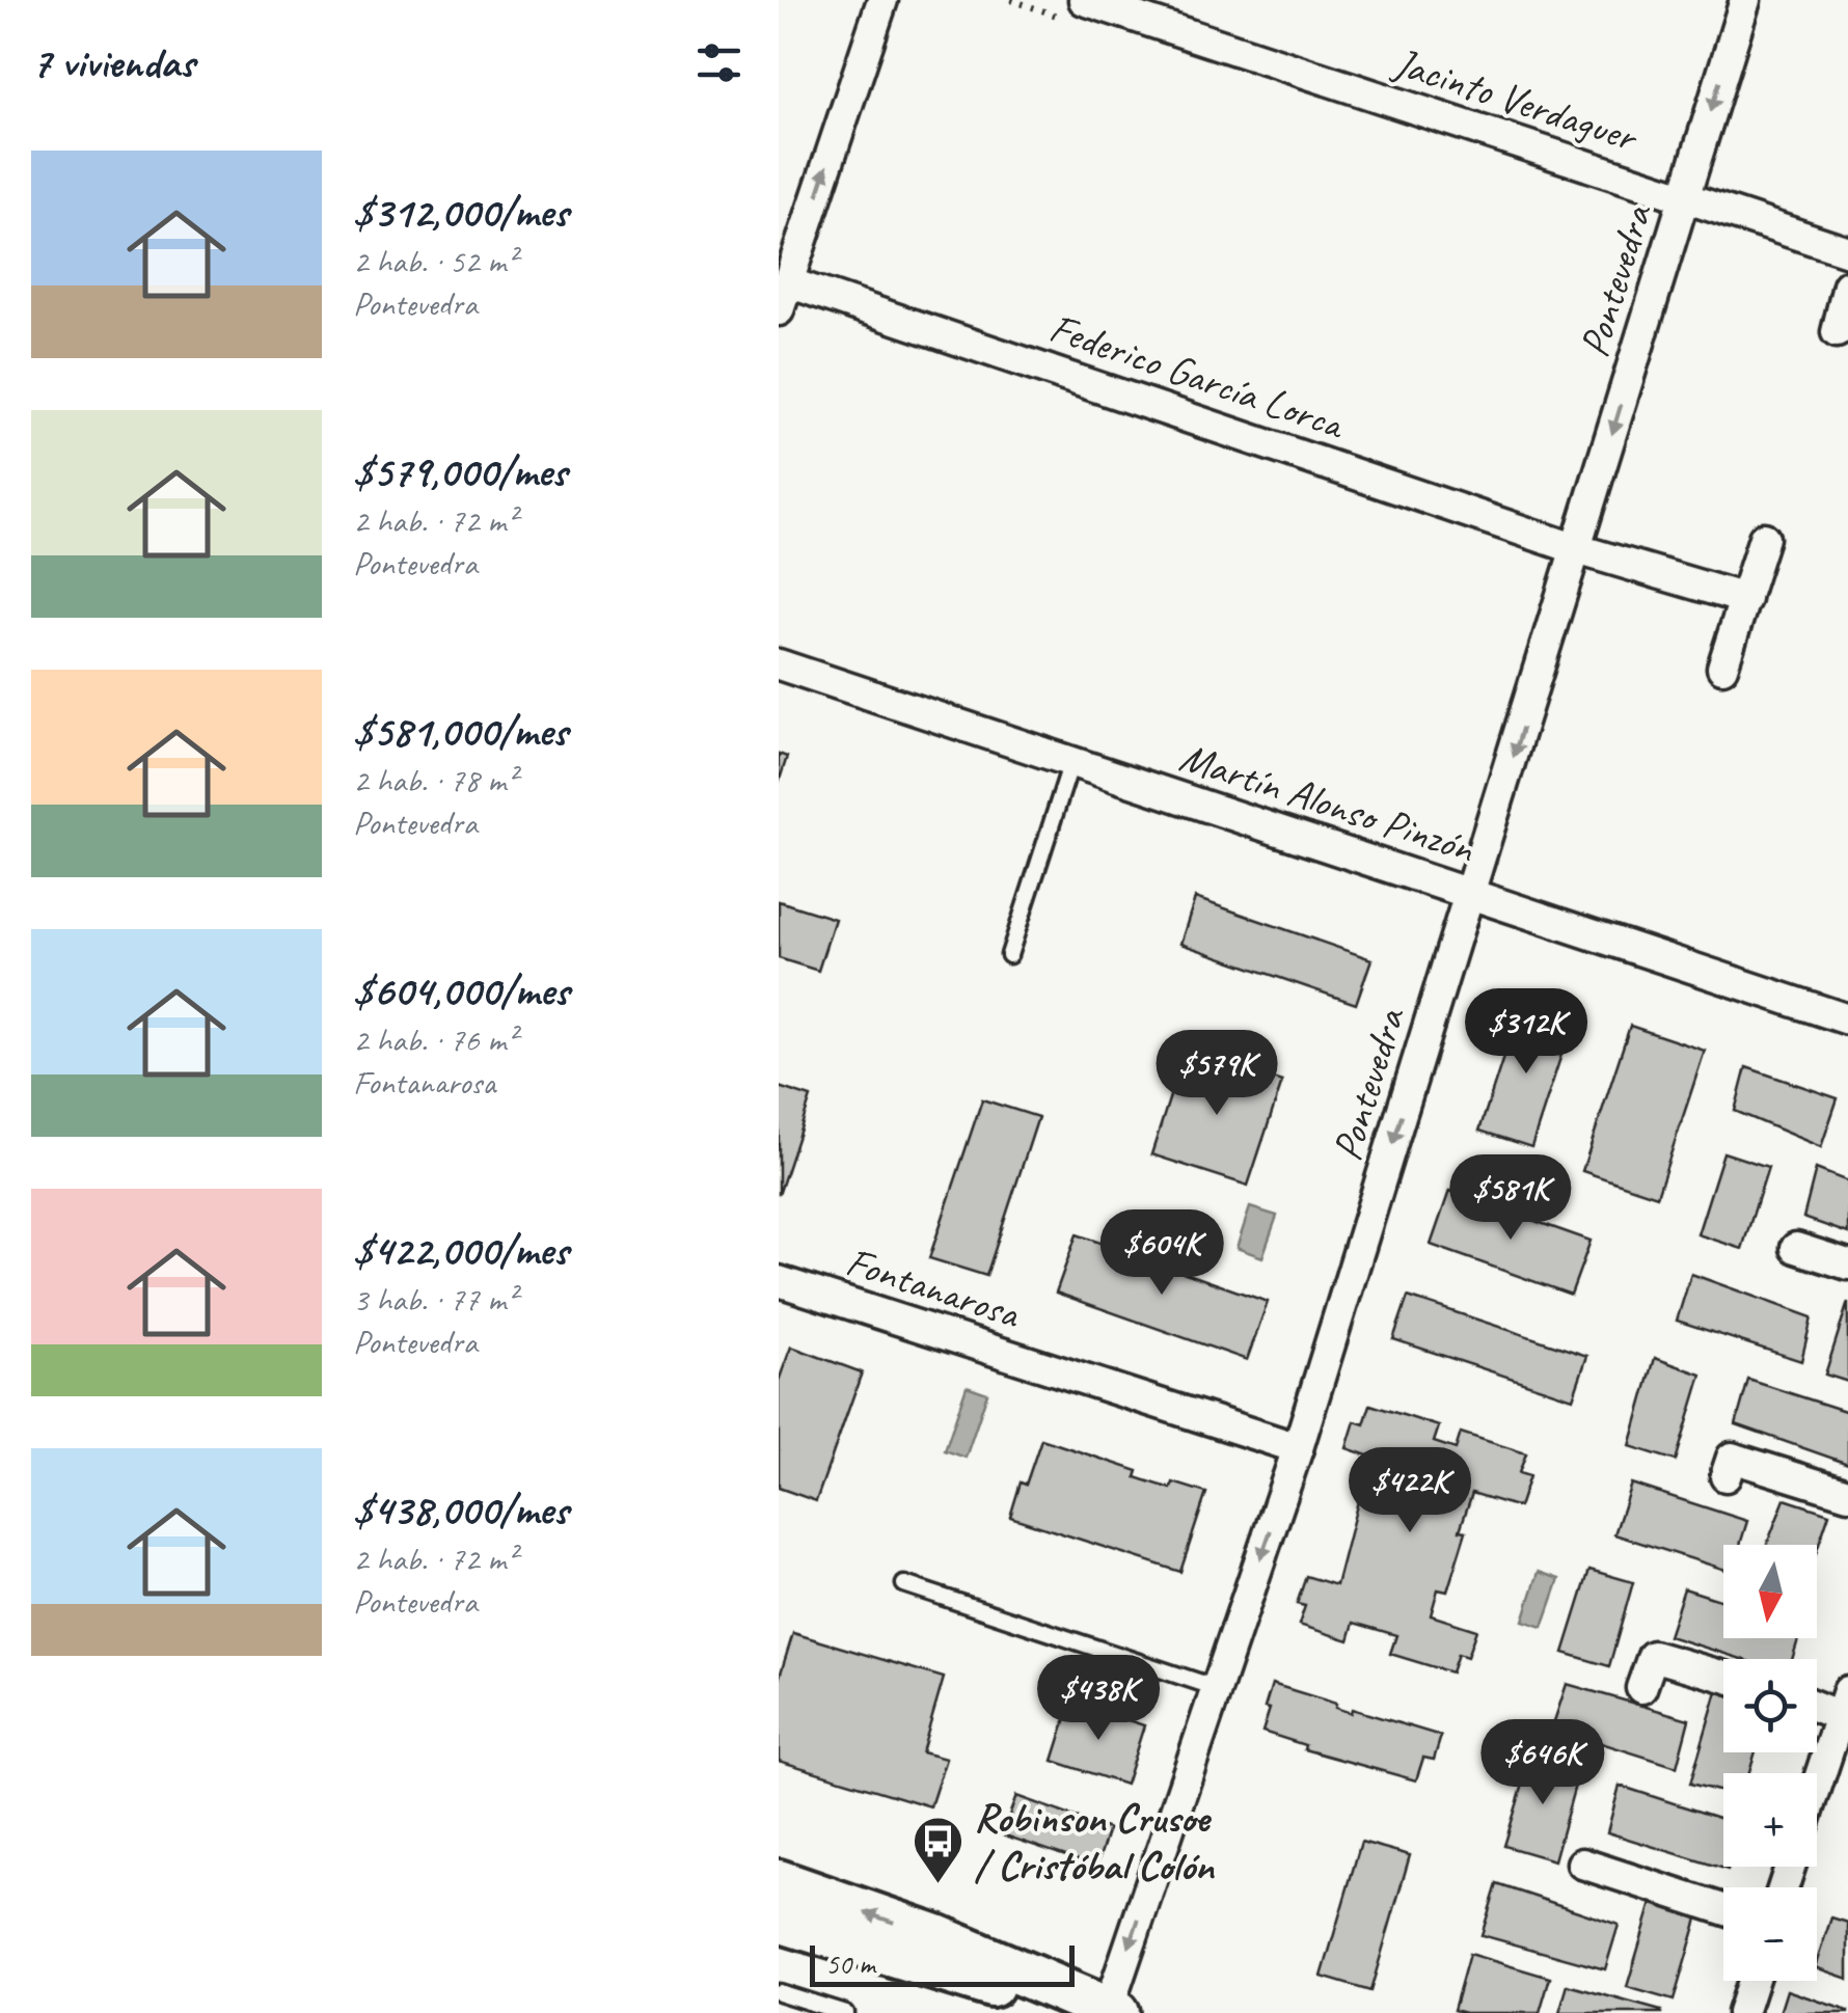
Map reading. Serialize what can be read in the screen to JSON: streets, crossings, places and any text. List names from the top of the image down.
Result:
{
  "streets": {
    "street": [
      "Jacinto Verdaguer",
      "Pontevedra",
      "Federico García Lorca",
      "Martín Alonso Pinzón",
      "Fontanarosa"
    ]
  },
  "crossings": [
    ["Jacinto Verdaguer", "Pontevedra"],
    ["Pontevedra", "Federico García Lorca"],
    ["Pontevedra", "Martín Alonso Pinzón"],
    ["Pontevedra", "Fontanarosa"]
  ],
  "one_way": ["Pontevedra"],
  "places": {
    "bus stop": ["Robinson Crusoe / Cristóbal Colón"]
  },
  "scale_bar": "50 m",
  "north": "bottom",
  "page": {
    "heading": "7 viviendas",
    "list": [
      {
        "name": "$312,000/mes",
        "note": "2 hab. · 52 m² · Pontevedra"
      },
      {
        "name": "$579,000/mes",
        "note": "2 hab. · 72 m² · Pontevedra"
      },
      {
        "name": "$581,000/mes",
        "note": "2 hab. · 78 m² · Pontevedra"
      },
      {
        "name": "$604,000/mes",
        "note": "2 hab. · 76 m² · Fontanarosa"
      },
      {
        "name": "$422,000/mes",
        "note": "3 hab. · 77 m² · Pontevedra"
      },
      {
        "name": "$438,000/mes",
        "note": "2 hab. · 72 m² · Pontevedra"
      }
    ],
    "price": [
      "$312K",
      "$579K",
      "$581K",
      "$604K",
      "$422K",
      "$438K",
      "$646K"
    ],
    "map_buttons": ["+", "−"],
    "scale": "50 m"
  }
}
